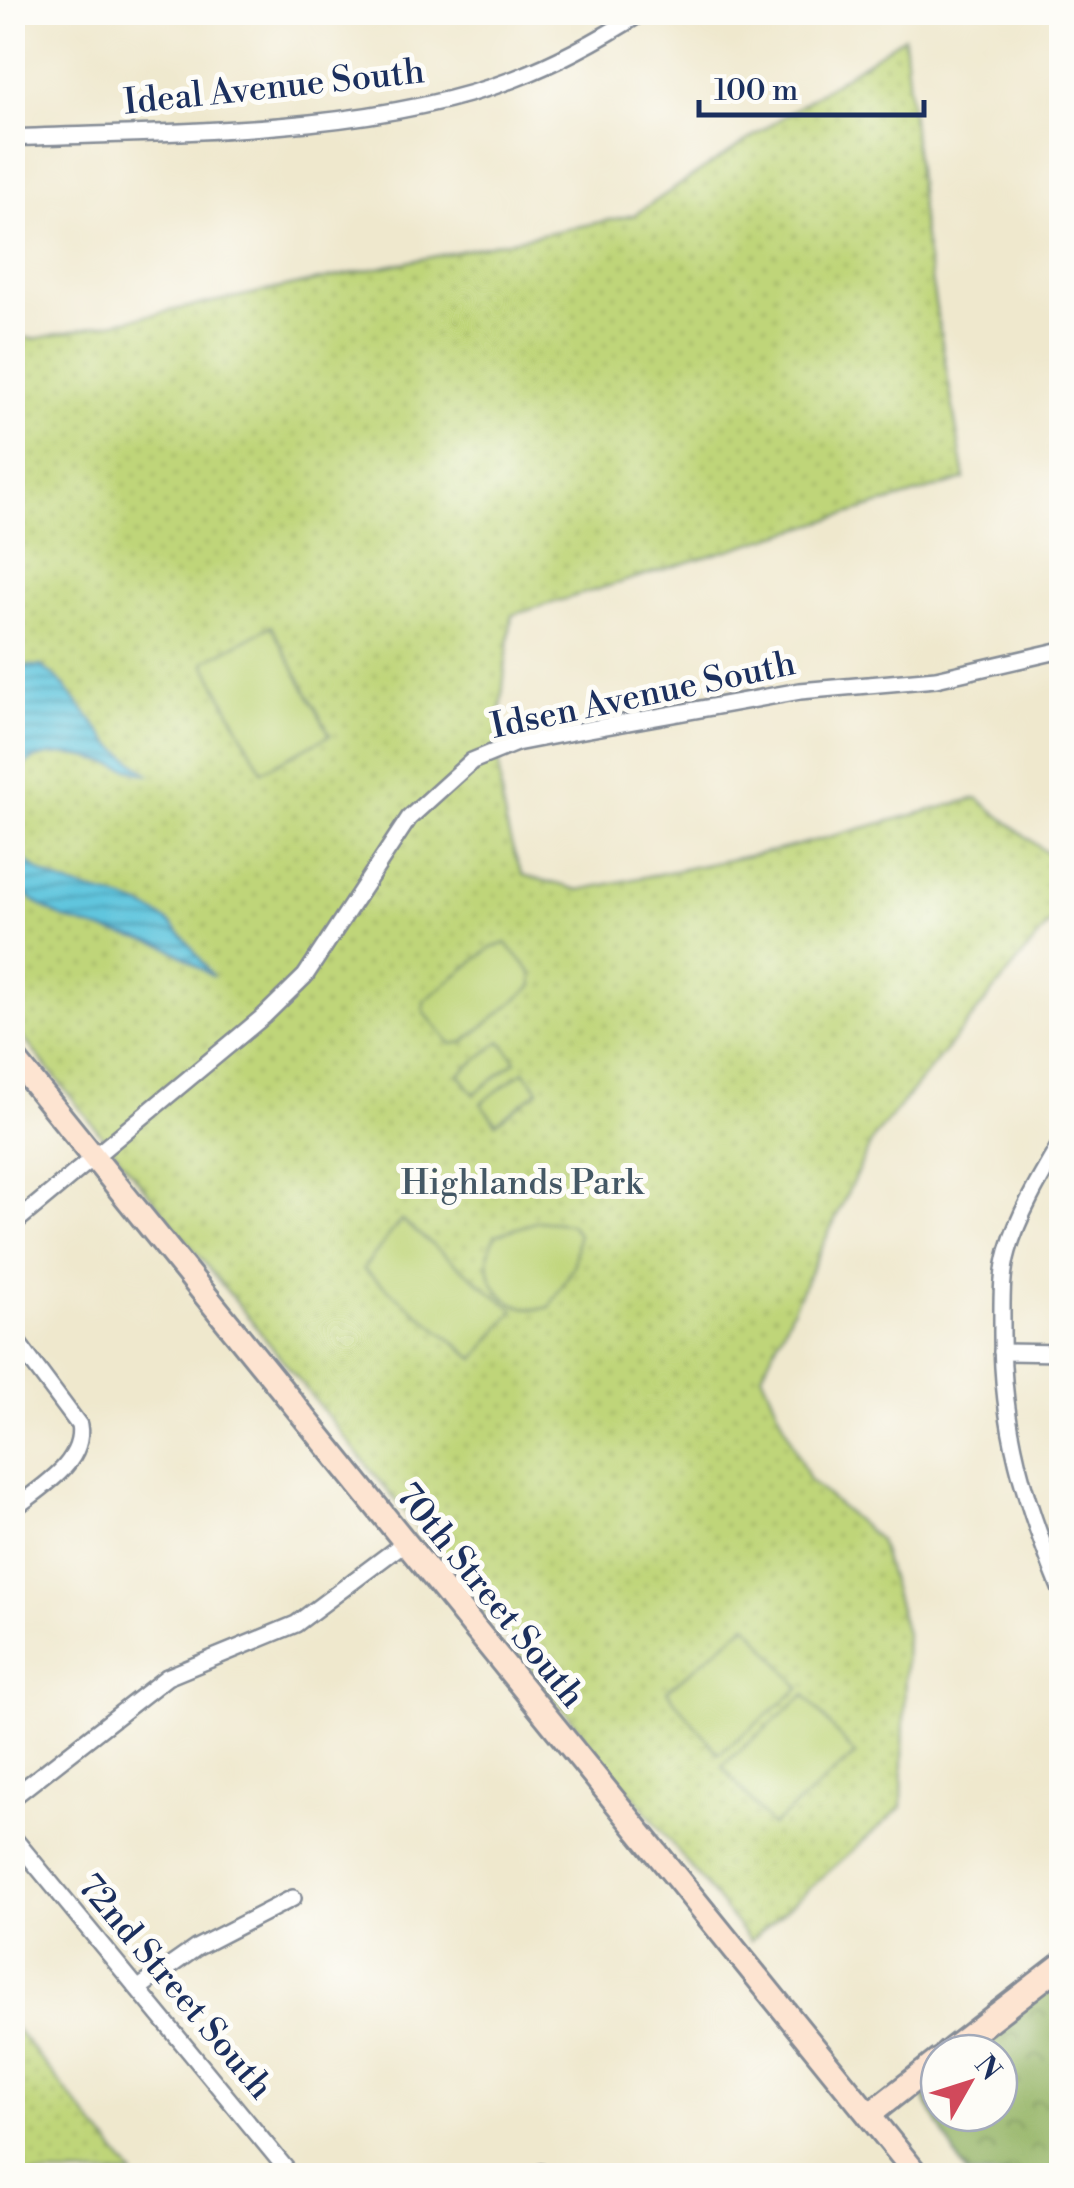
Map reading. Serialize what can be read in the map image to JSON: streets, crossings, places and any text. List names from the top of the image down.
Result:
{
  "streets": {
    "main road": ["70th Street South"],
    "street": ["Ideal Avenue South", "Idsen Avenue South", "72nd Street South"]
  },
  "crossings": [
    ["Idsen Avenue South", "70th Street South"]
  ],
  "parks": ["Highlands Park"],
  "scale_bar": "100 m",
  "north": "top right"
}
